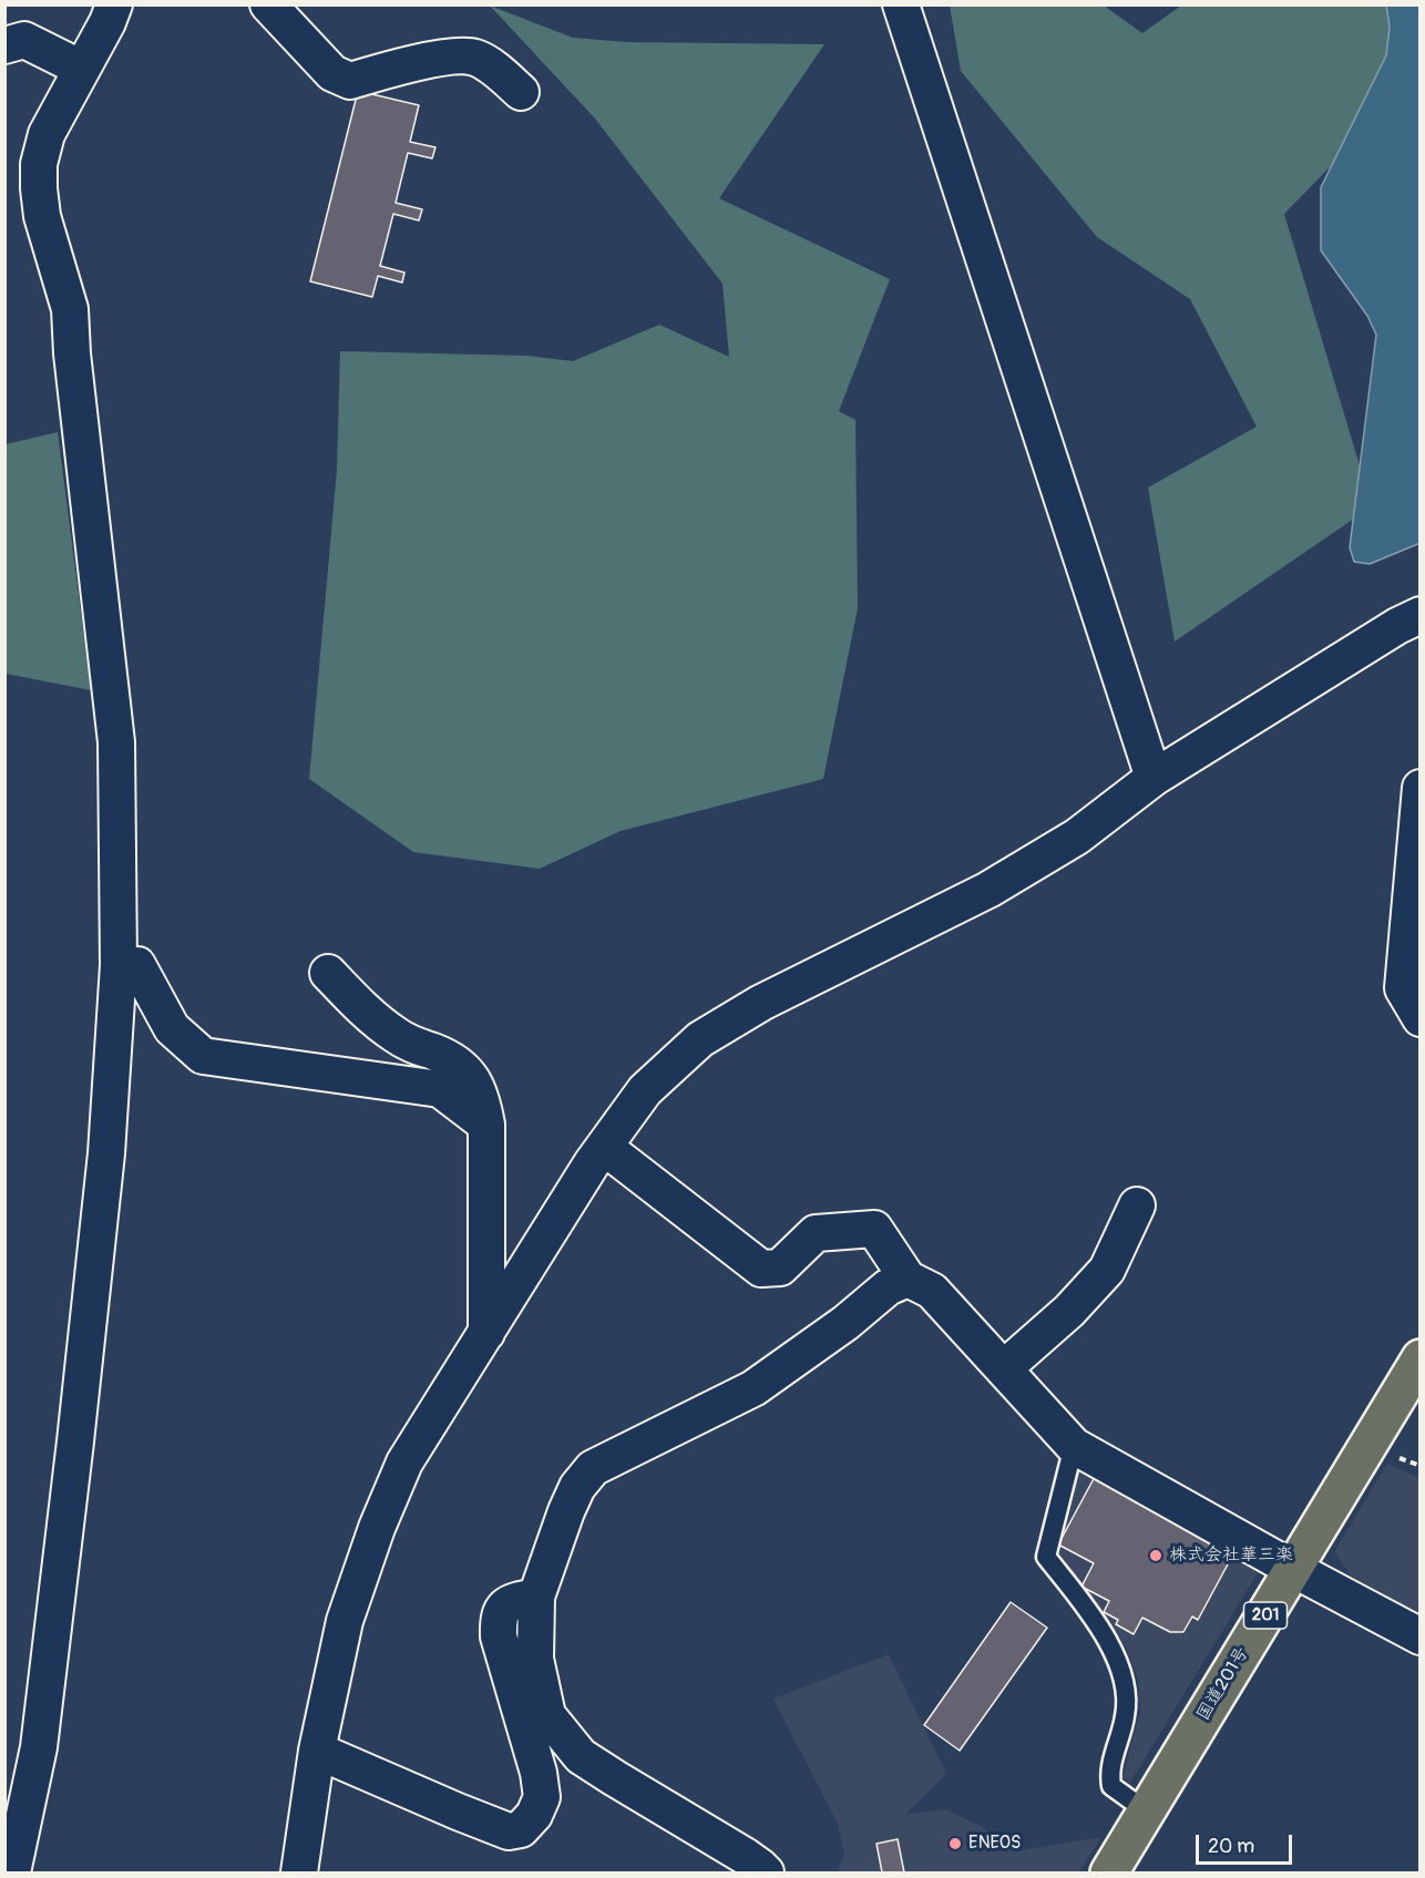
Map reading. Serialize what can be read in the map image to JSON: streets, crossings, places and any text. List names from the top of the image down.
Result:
{
  "streets": {
    "highway": ["201", "国道201号"]
  },
  "places": ["株式会社華三楽", "ENEOS"],
  "scale_bar": "20 m"
}
